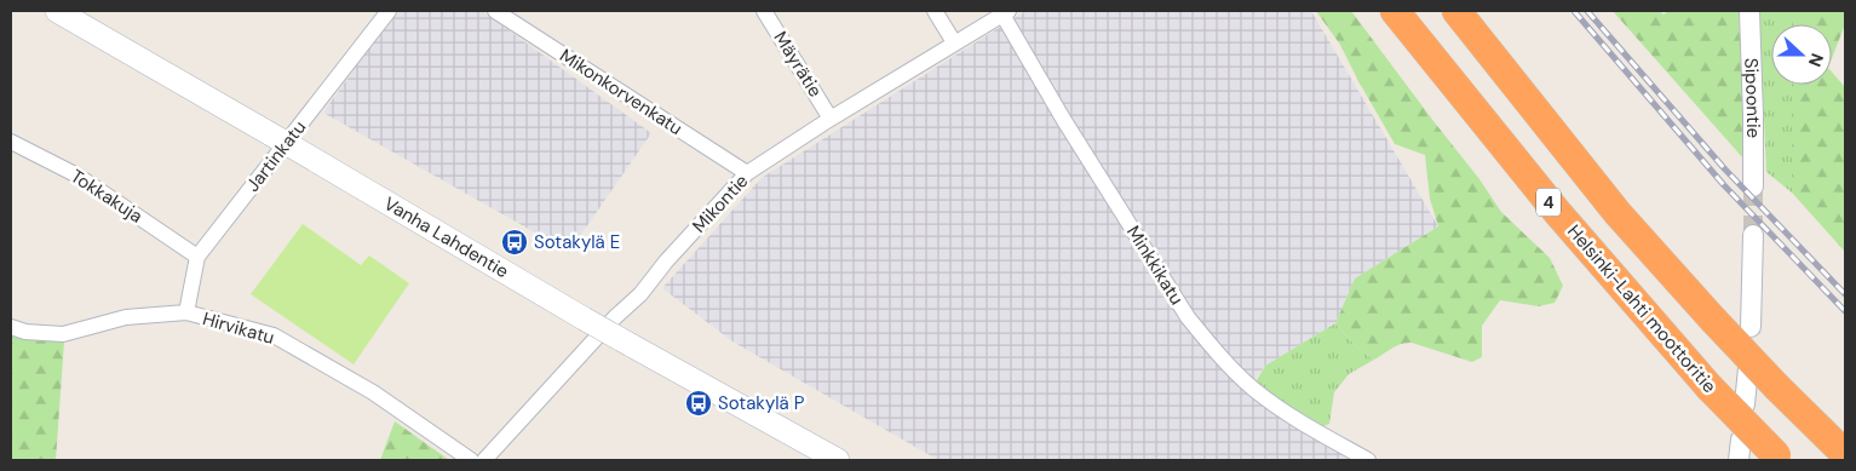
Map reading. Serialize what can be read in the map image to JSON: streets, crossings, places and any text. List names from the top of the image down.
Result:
{
  "streets": {
    "highway": ["4", "Helsinki-Lahti moottoritie"],
    "main road": ["Vanha Lahdentie"],
    "street": [
      "Mäyrätie",
      "Mikonkorvenkatu",
      "Sipoontie",
      "Jartinkatu",
      "Tokkakuja",
      "Mikontie",
      "Minkkikatu",
      "Hirvikatu"
    ]
  },
  "crossings": [
    ["Mäyrätie", "Mikontie"],
    ["Mikonkorvenkatu", "Mikontie"],
    ["Jartinkatu", "Tokkakuja"],
    ["Jartinkatu", "Vanha Lahdentie"],
    ["Jartinkatu", "Hirvikatu"],
    ["Mikontie", "Minkkikatu"]
  ],
  "places": {
    "bus stop": ["Sotakylä E", "Sotakylä P"]
  },
  "north": "right"
}
